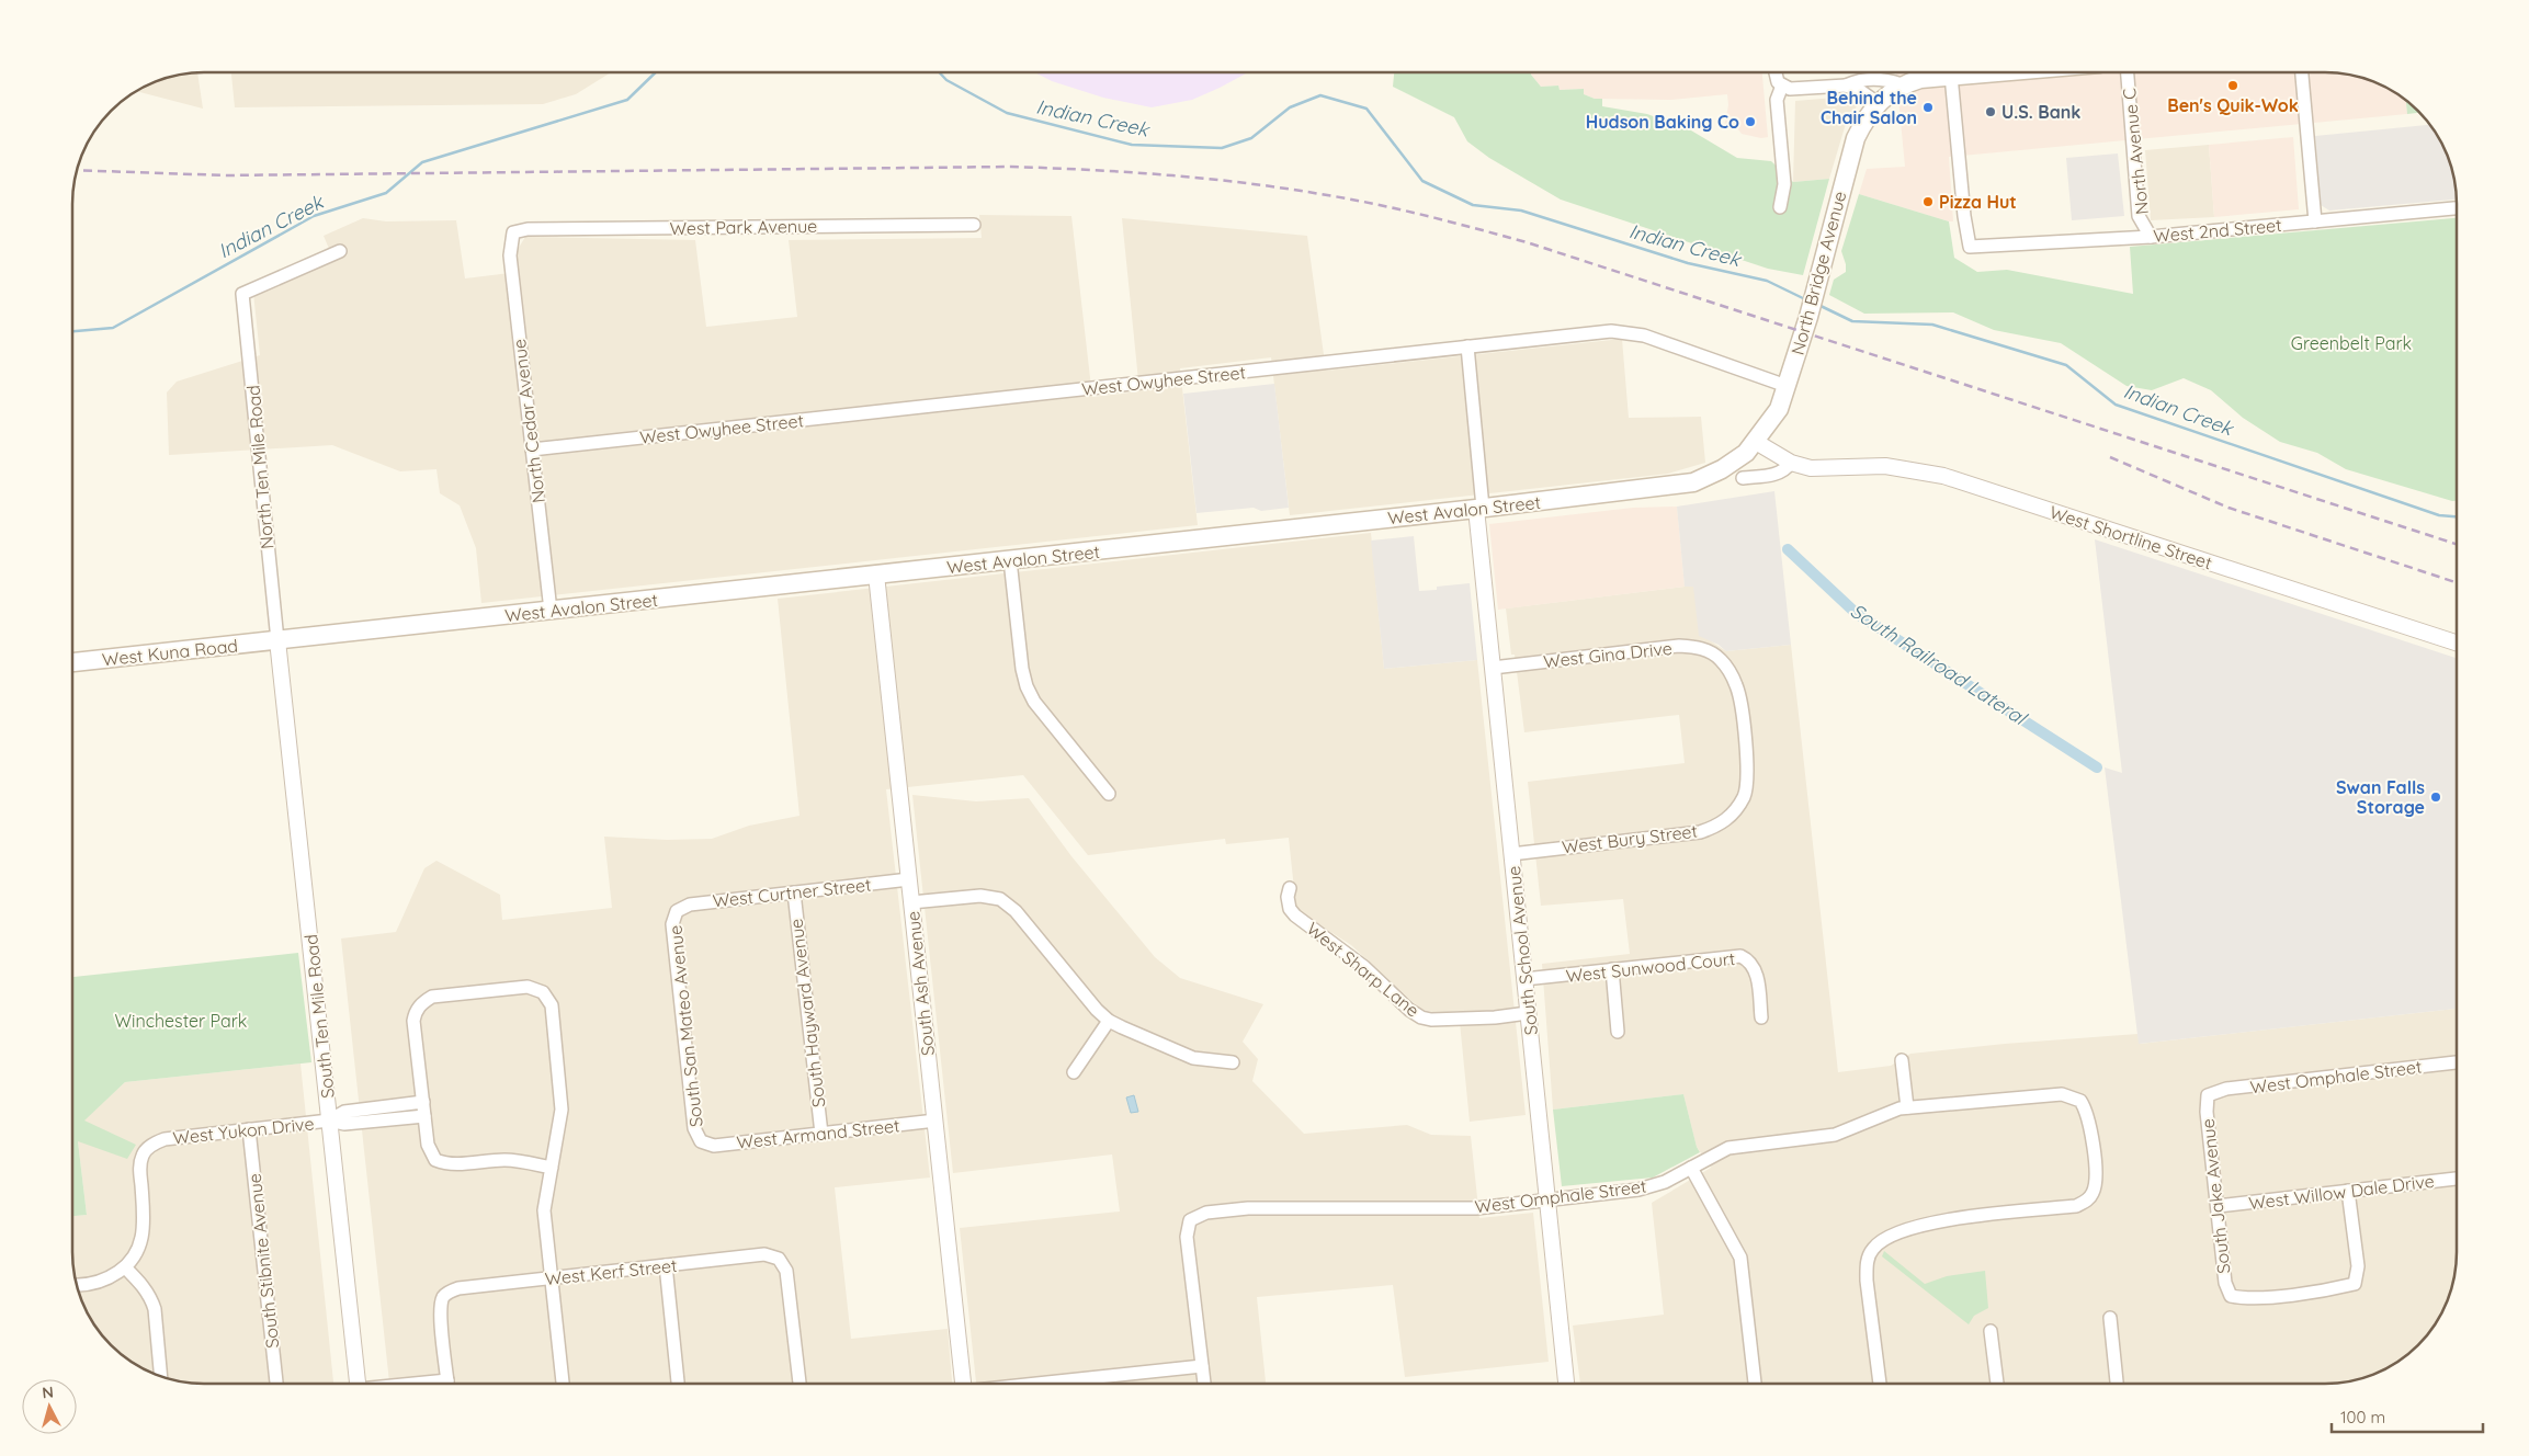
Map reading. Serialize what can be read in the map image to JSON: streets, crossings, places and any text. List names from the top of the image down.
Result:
{
  "streets": {
    "main road": ["North Bridge Avenue", "West Avalon Street", "West Kuna Road"],
    "street": [
      "North Avenue C",
      "West Park Avenue",
      "West 2nd Street",
      "West Owyhee Street",
      "North Cedar Avenue",
      "North Ten Mile Road",
      "West Shortline Street",
      "West Gina Drive",
      "West Bury Street",
      "West Curtner Street",
      "South School Avenue",
      "West Sunwood Court",
      "West Sharp Lane",
      "South Ash Avenue",
      "South Hayward Avenue",
      "South Ten Mile Road",
      "South San Mateo Avenue",
      "West Omphale Street",
      "West Yukon Drive",
      "West Armand Street",
      "West Willow Dale Drive",
      "South Jake Avenue",
      "South Stibnite Avenue",
      "West Kerf Street"
    ]
  },
  "crossings": [
    ["North Avenue C", "West 2nd Street"],
    ["West Park Avenue", "North Cedar Avenue"],
    ["North Bridge Avenue", "West Owyhee Street"],
    ["North Bridge Avenue", "West Avalon Street"],
    ["North Bridge Avenue", "West Shortline Street"],
    ["West Owyhee Street", "North Cedar Avenue"],
    ["North Cedar Avenue", "West Avalon Street"],
    ["North Ten Mile Road", "West Avalon Street"],
    ["North Ten Mile Road", "West Kuna Road"],
    ["North Ten Mile Road", "South Ten Mile Road"],
    ["West Avalon Street", "West Shortline Street"],
    ["West Avalon Street", "West Kuna Road"],
    ["West Avalon Street", "South School Avenue"],
    ["West Avalon Street", "South Ash Avenue"],
    ["West Avalon Street", "South Ten Mile Road"],
    ["West Kuna Road", "South Ten Mile Road"],
    ["West Gina Drive", "West Bury Street"],
    ["West Gina Drive", "South School Avenue"],
    ["West Bury Street", "South School Avenue"],
    ["West Curtner Street", "South Ash Avenue"],
    ["West Curtner Street", "South Hayward Avenue"],
    ["West Curtner Street", "South San Mateo Avenue"],
    ["South School Avenue", "West Sunwood Court"],
    ["South School Avenue", "West Sharp Lane"],
    ["South School Avenue", "West Omphale Street"],
    ["South Ash Avenue", "West Armand Street"],
    ["South Hayward Avenue", "West Armand Street"],
    ["South Ten Mile Road", "West Yukon Drive"],
    ["South San Mateo Avenue", "West Armand Street"],
    ["West Omphale Street", "South Jake Avenue"],
    ["West Yukon Drive", "South Stibnite Avenue"],
    ["West Willow Dale Drive", "South Jake Avenue"]
  ],
  "water": ["Indian Creek", "South Railroad Lateral"],
  "parks": ["Greenbelt Park", "Winchester Park"],
  "places": [
    "Ben's Quik-Wok",
    "Behind the Chair Salon",
    "U.S. Bank",
    "Hudson Baking Co",
    "Pizza Hut",
    "Swan Falls Storage"
  ],
  "scale_bar": "100 m",
  "north": "top"
}
